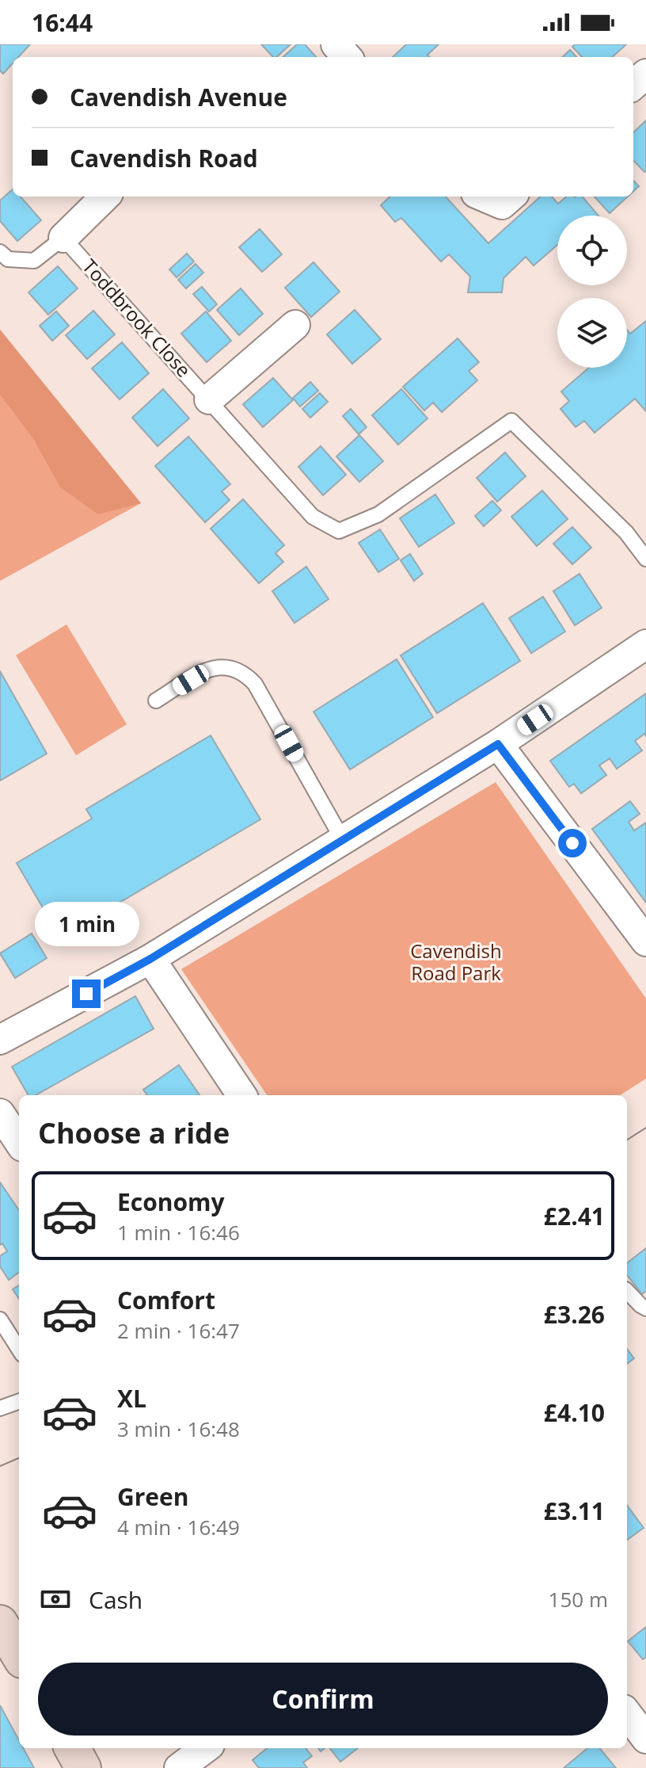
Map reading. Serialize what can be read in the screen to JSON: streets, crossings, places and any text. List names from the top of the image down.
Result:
{
  "streets": {
    "lane": ["Toddbrook Close"]
  },
  "parks": ["Cavendish Road Park"],
  "page": {
    "status": "16:44",
    "banner": ["Cavendish Avenue", "Cavendish Road"],
    "bubble": "1 min",
    "heading": "Choose a ride",
    "list": [
      {
        "name": "Economy",
        "note": "1 min · 16:46",
        "value": "£2.41"
      },
      {
        "name": "Comfort",
        "note": "2 min · 16:47",
        "value": "£3.26"
      },
      {
        "name": "XL",
        "note": "3 min · 16:48",
        "value": "£4.10"
      },
      {
        "name": "Green",
        "note": "4 min · 16:49",
        "value": "£3.11"
      }
    ],
    "pay": ["Cash", "150 m"],
    "buttons": "Confirm"
  }
}
